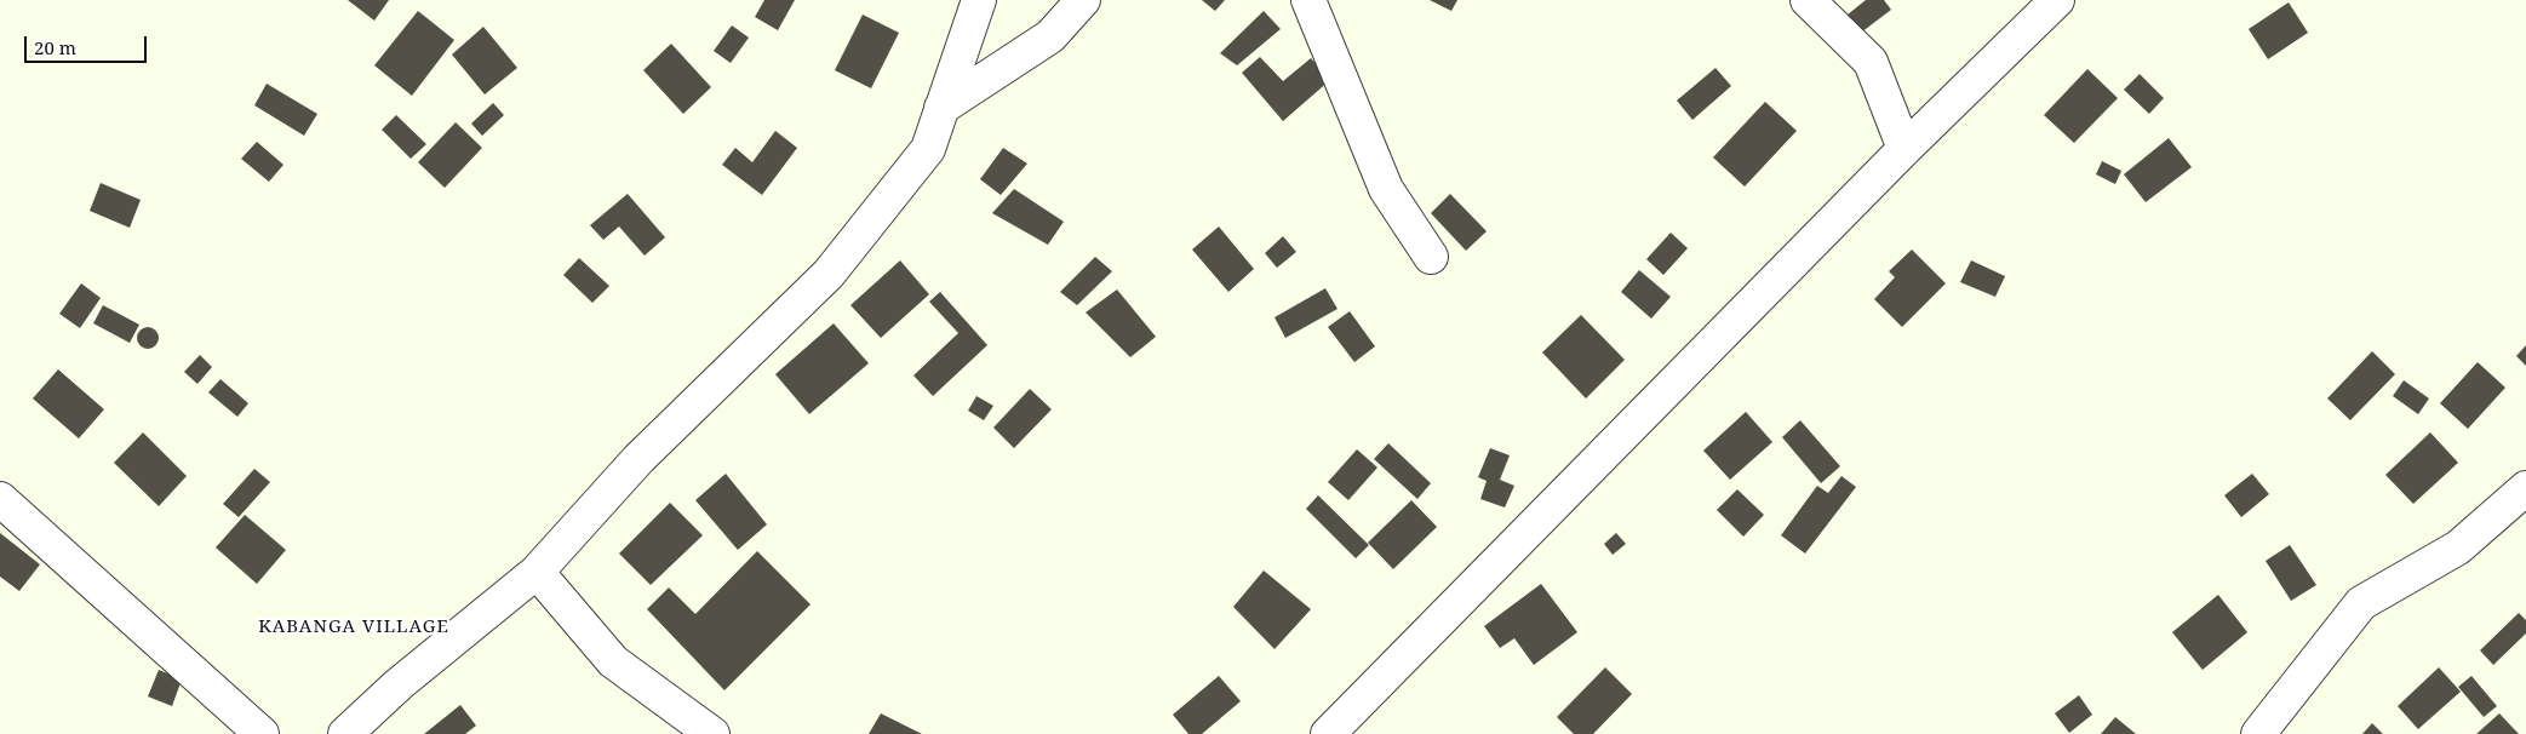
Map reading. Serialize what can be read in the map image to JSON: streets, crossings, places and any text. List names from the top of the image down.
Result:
{
  "districts": ["KABANGA VILLAGE"],
  "scale_bar": "20 m"
}
